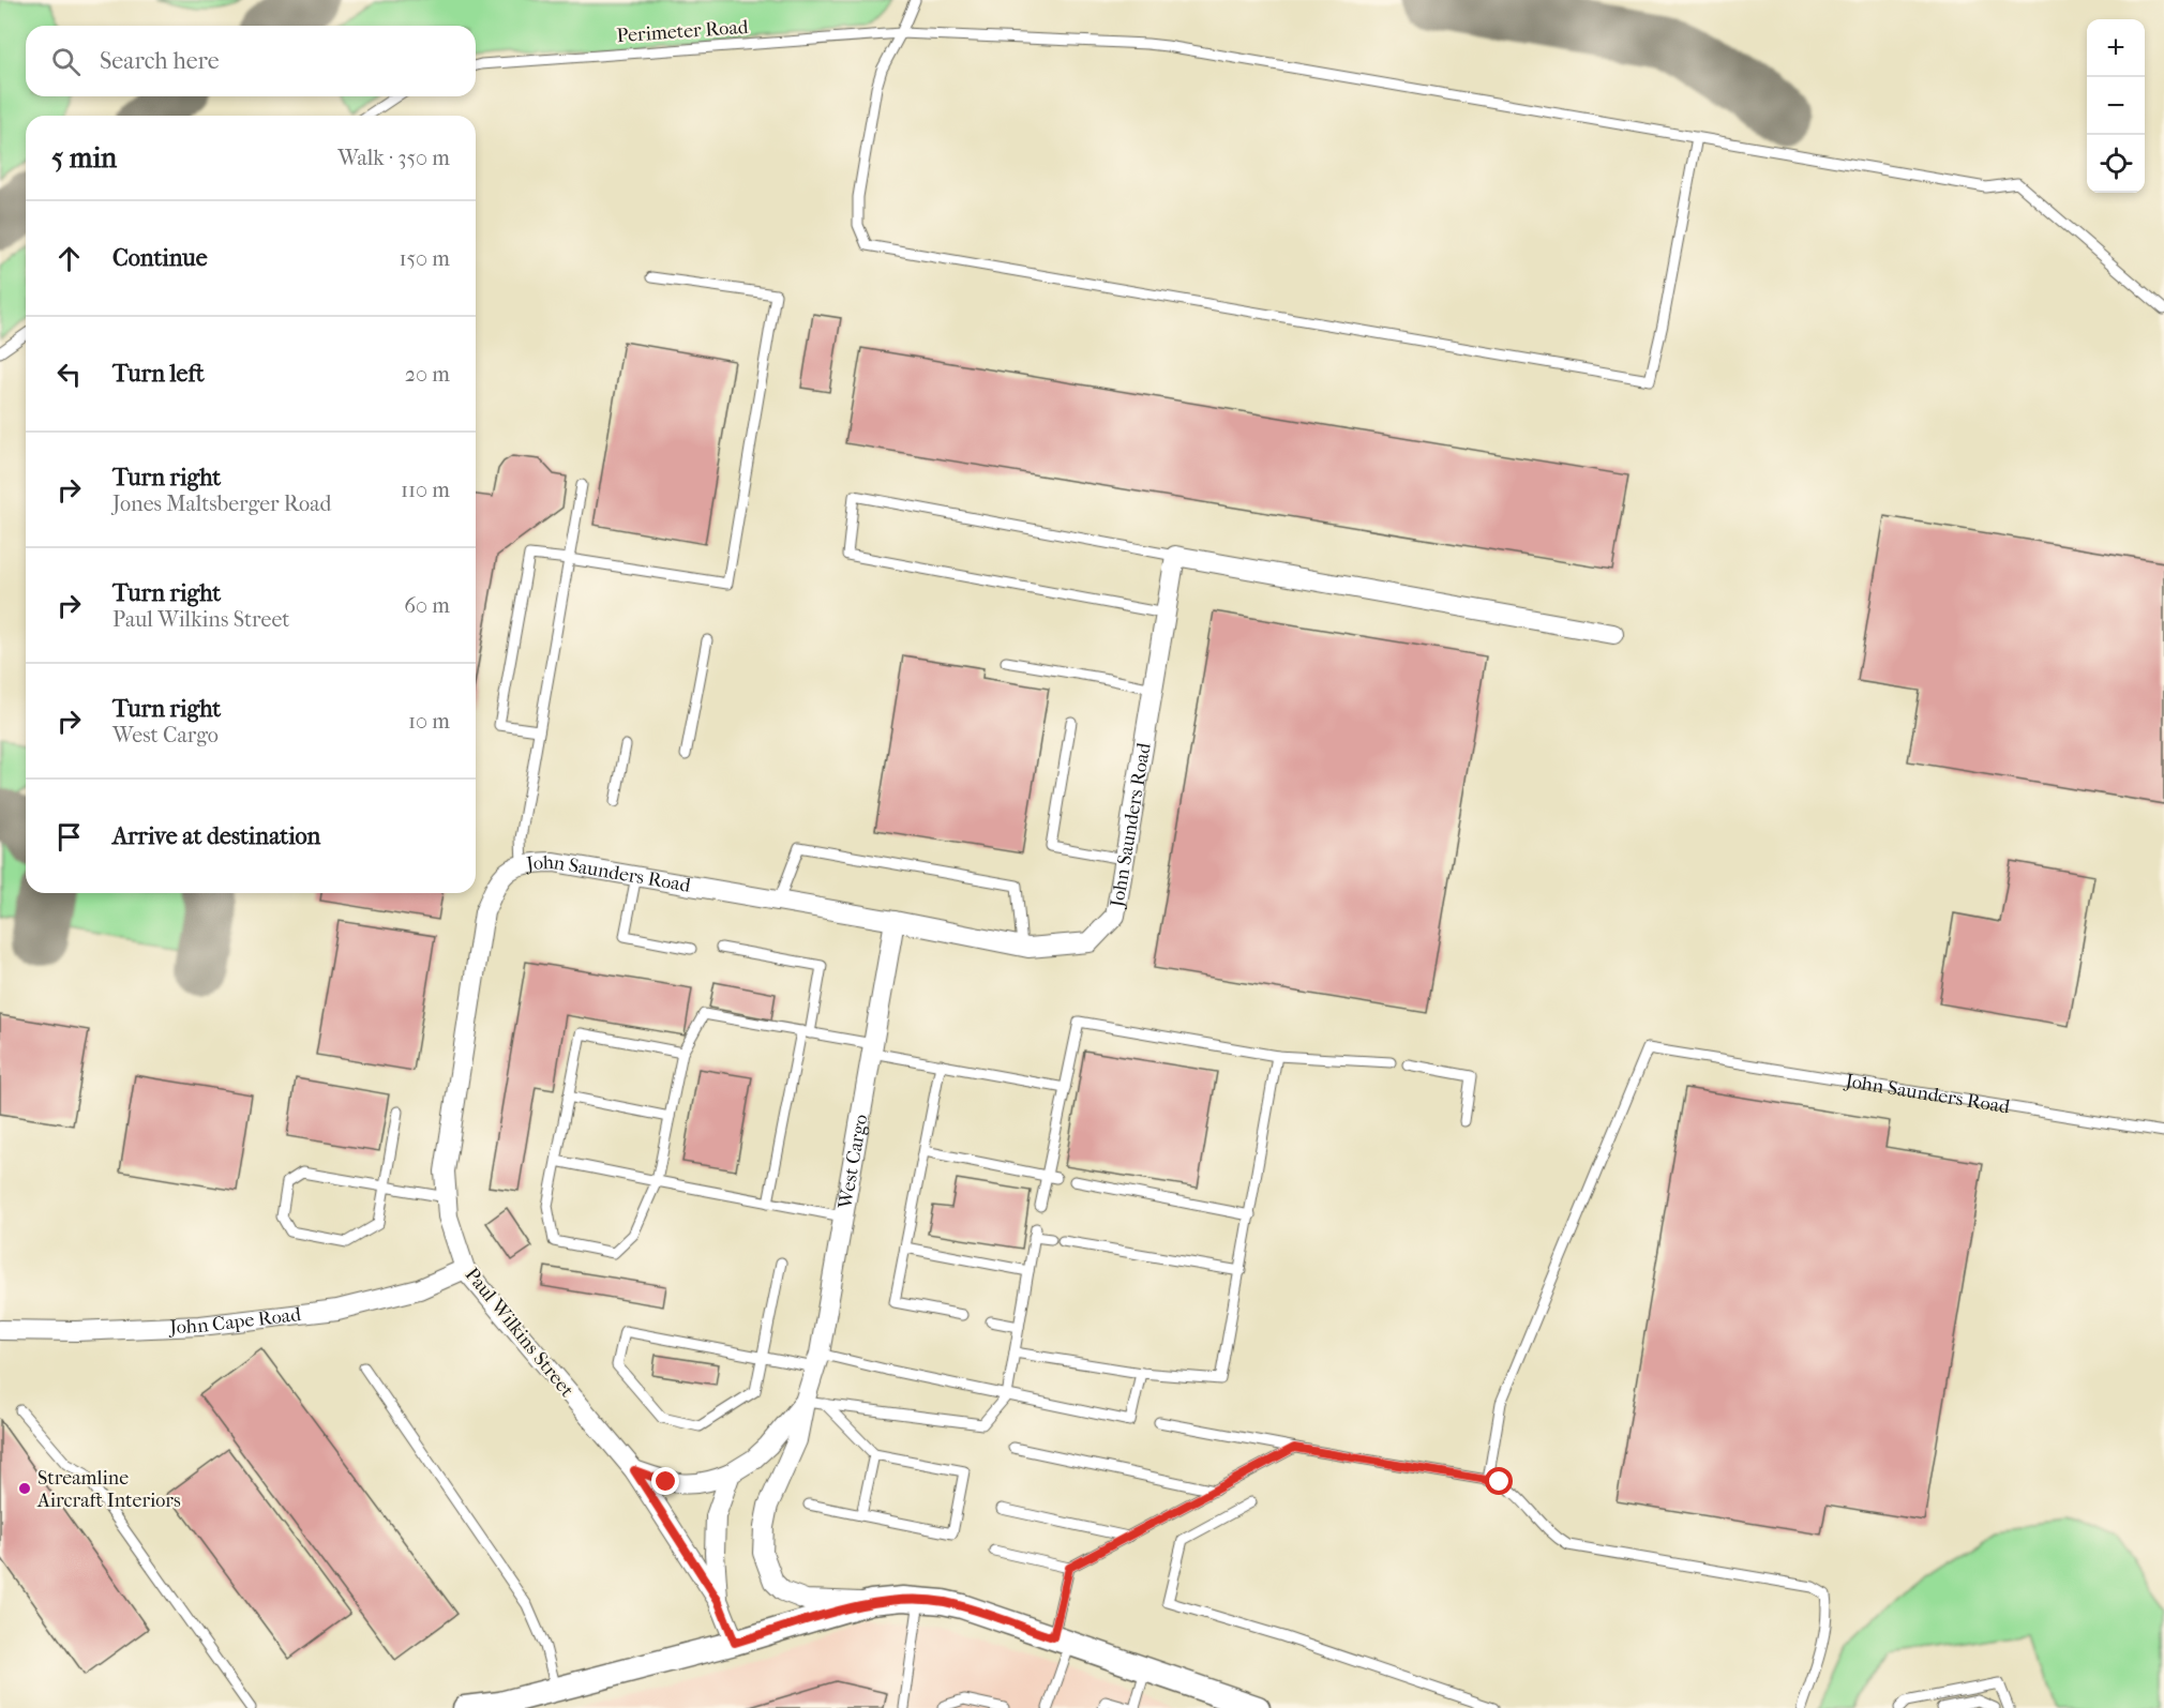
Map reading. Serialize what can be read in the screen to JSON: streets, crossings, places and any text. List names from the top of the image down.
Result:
{
  "streets": {
    "street": [
      "John Saunders Road",
      "West Cargo",
      "John Cape Road",
      "Paul Wilkins Street"
    ],
    "lane": ["Perimeter Road"]
  },
  "crossings": [
    ["John Saunders Road", "West Cargo"],
    ["John Saunders Road", "Paul Wilkins Street"],
    ["West Cargo", "Paul Wilkins Street"],
    ["John Cape Road", "Paul Wilkins Street"]
  ],
  "places": ["Streamline Aircraft Interiors"],
  "page": {
    "map_buttons": ["+", "−"],
    "search": "Search here",
    "heading": ["5 min", "Walk · 350 m"],
    "list": [
      ["Continue", "150 m"],
      ["Turn left", "20 m"],
      ["Turn right", "Jones Maltsberger Road", "110 m"],
      ["Turn right", "Paul Wilkins Street", "60 m"],
      ["Turn right", "West Cargo", "10 m"],
      "Arrive at destination"
    ]
  }
}
